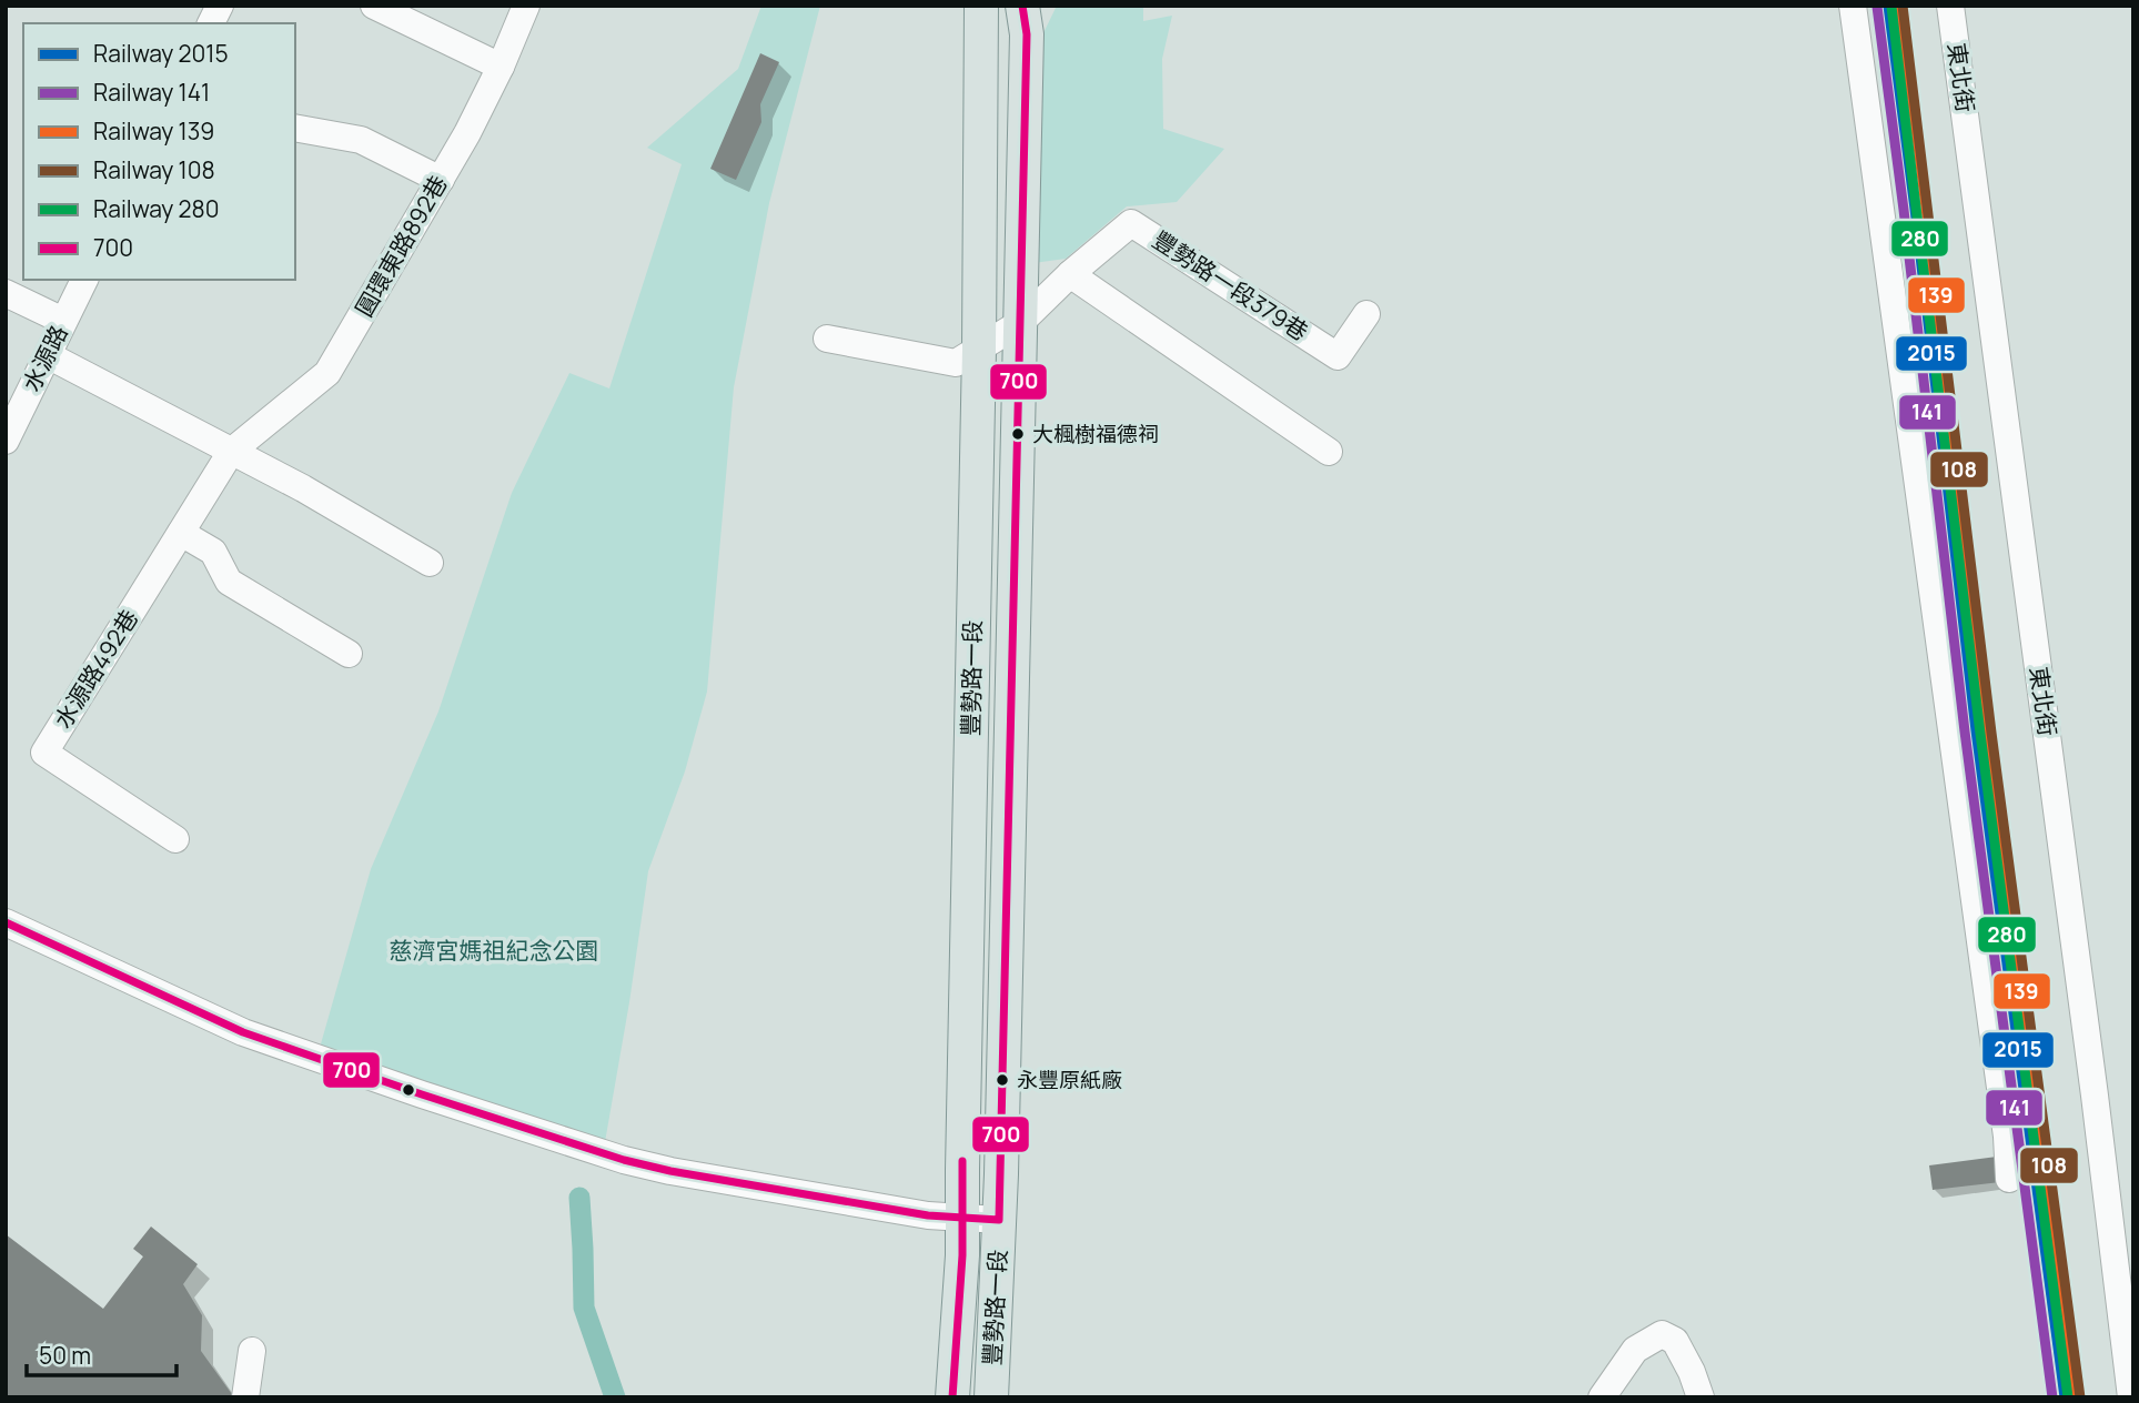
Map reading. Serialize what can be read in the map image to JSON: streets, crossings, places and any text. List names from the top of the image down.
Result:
{
  "streets": {
    "main road": ["豐勢路一段"],
    "street": [
      "東北街",
      "圓環東路892巷",
      "豐勢路一段379巷",
      "水源路",
      "水源路492巷"
    ]
  },
  "crossings": [
    ["圓環東路892巷", "水源路492巷"],
    ["豐勢路一段379巷", "豐勢路一段"]
  ],
  "parks": ["慈濟宮媽祖紀念公園"],
  "places": ["大楓樹福德祠", "永豐原紙廠"],
  "lines": [
    "rail line 2015",
    "rail line 139",
    "rail line 108",
    "transit line 700",
    "rail line 141",
    "rail line 280"
  ],
  "legend": [
    "Railway 2015",
    "Railway 141",
    "Railway 139",
    "Railway 108",
    "Railway 280",
    "700"
  ],
  "scale_bar": "50 m"
}
